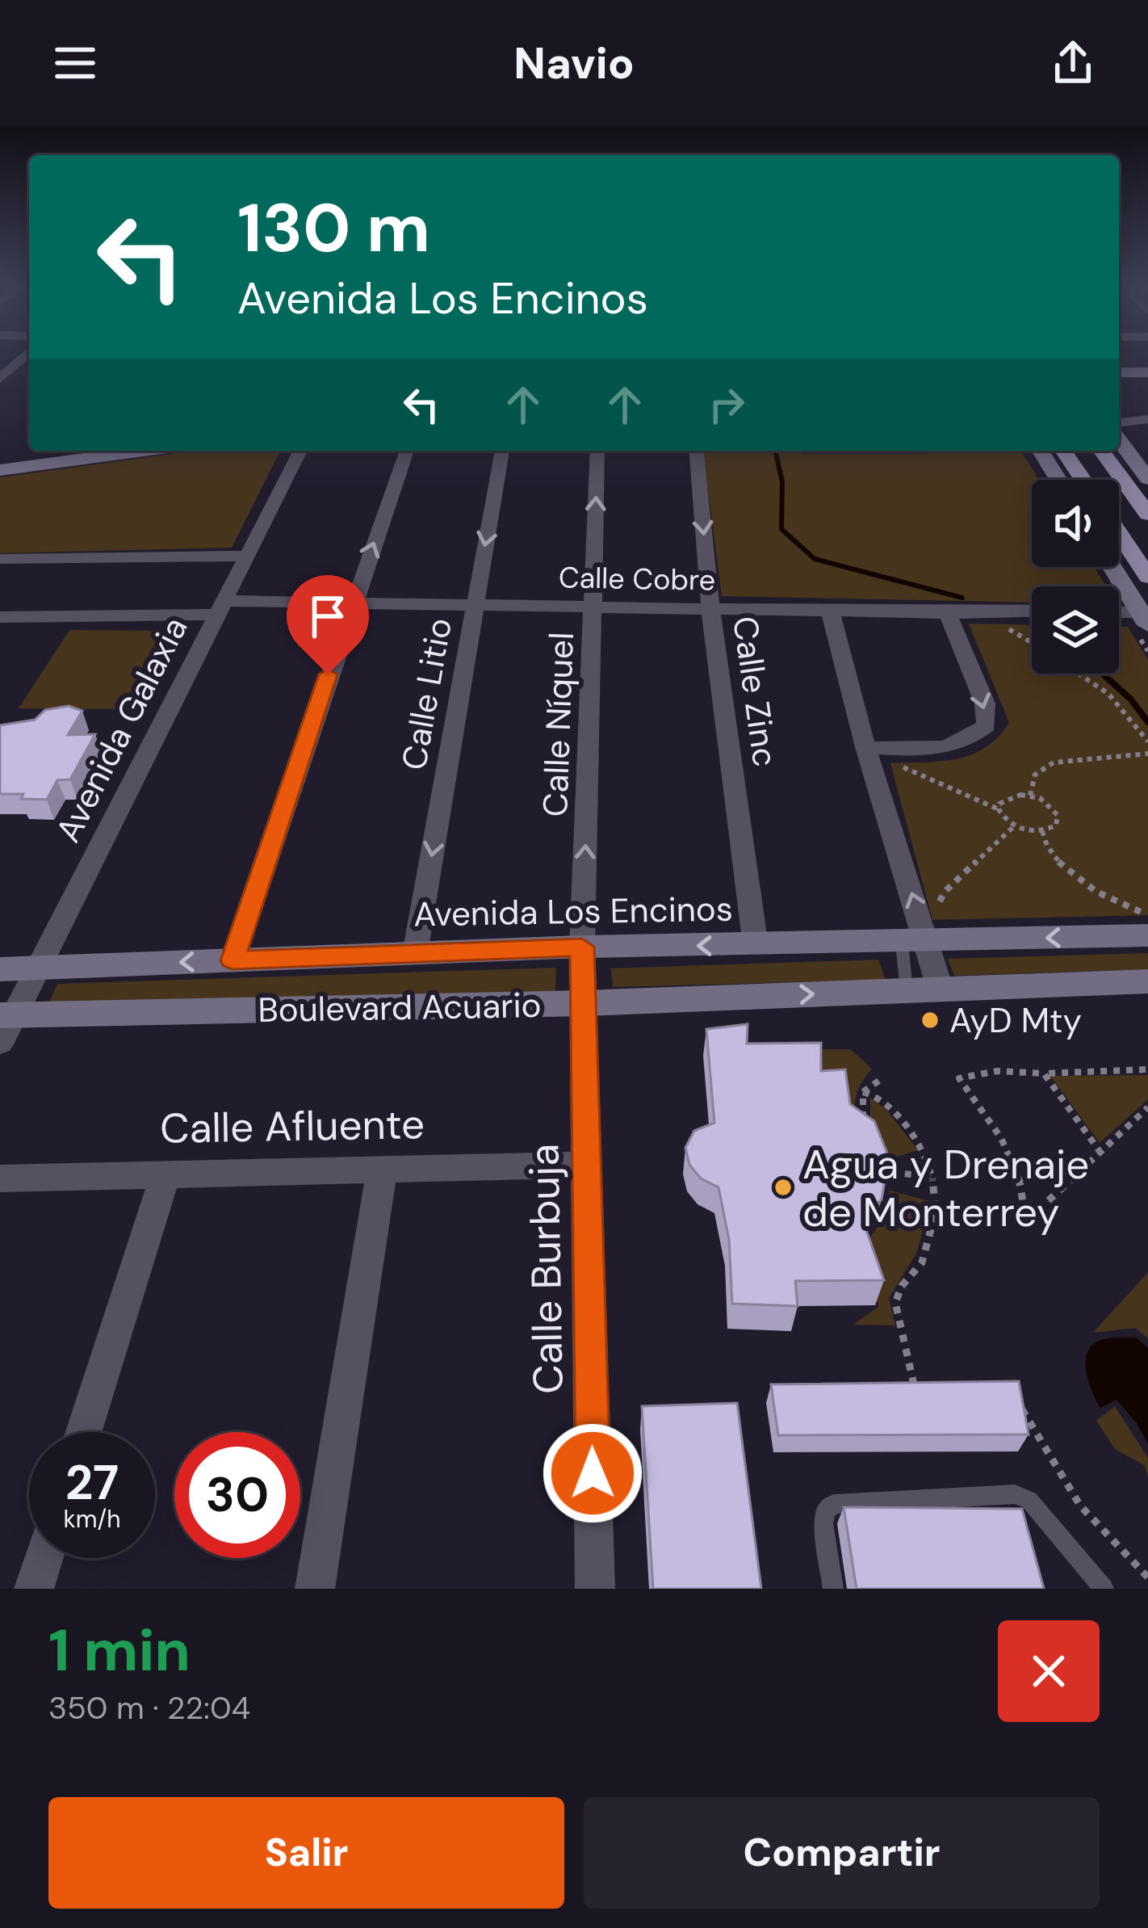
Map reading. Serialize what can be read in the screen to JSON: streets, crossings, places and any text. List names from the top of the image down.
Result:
{
  "streets": {
    "street": [
      "Calle Cobre",
      "Calle Zinc",
      "Calle Litio",
      "Calle Níquel",
      "Avenida Galaxia",
      "Avenida Los Encinos",
      "Boulevard Acuario",
      "Calle Afluente",
      "Calle Burbuja"
    ]
  },
  "crossings": [
    ["Calle Cobre", "Calle Zinc"],
    ["Calle Cobre", "Calle Litio"],
    ["Calle Cobre", "Calle Níquel"],
    ["Calle Cobre", "Avenida Galaxia"],
    ["Calle Zinc", "Avenida Los Encinos"],
    ["Calle Litio", "Avenida Los Encinos"],
    ["Calle Níquel", "Avenida Los Encinos"],
    ["Calle Níquel", "Calle Burbuja"],
    ["Avenida Galaxia", "Avenida Los Encinos"],
    ["Avenida Galaxia", "Boulevard Acuario"],
    ["Avenida Los Encinos", "Calle Burbuja"],
    ["Boulevard Acuario", "Calle Burbuja"],
    ["Calle Afluente", "Calle Burbuja"]
  ],
  "one_way": ["Calle Níquel", "Avenida Los Encinos"],
  "places": ["AyD Mty", "Agua y Drenaje de Monterrey"],
  "page": {
    "header": "Navio",
    "turn": ["130 m", "Avenida Los Encinos"],
    "speed": "27 km/h",
    "limit": "30",
    "heading": ["1 min", "350 m · 22:04"],
    "buttons": ["Salir", "Compartir"]
  }
}
